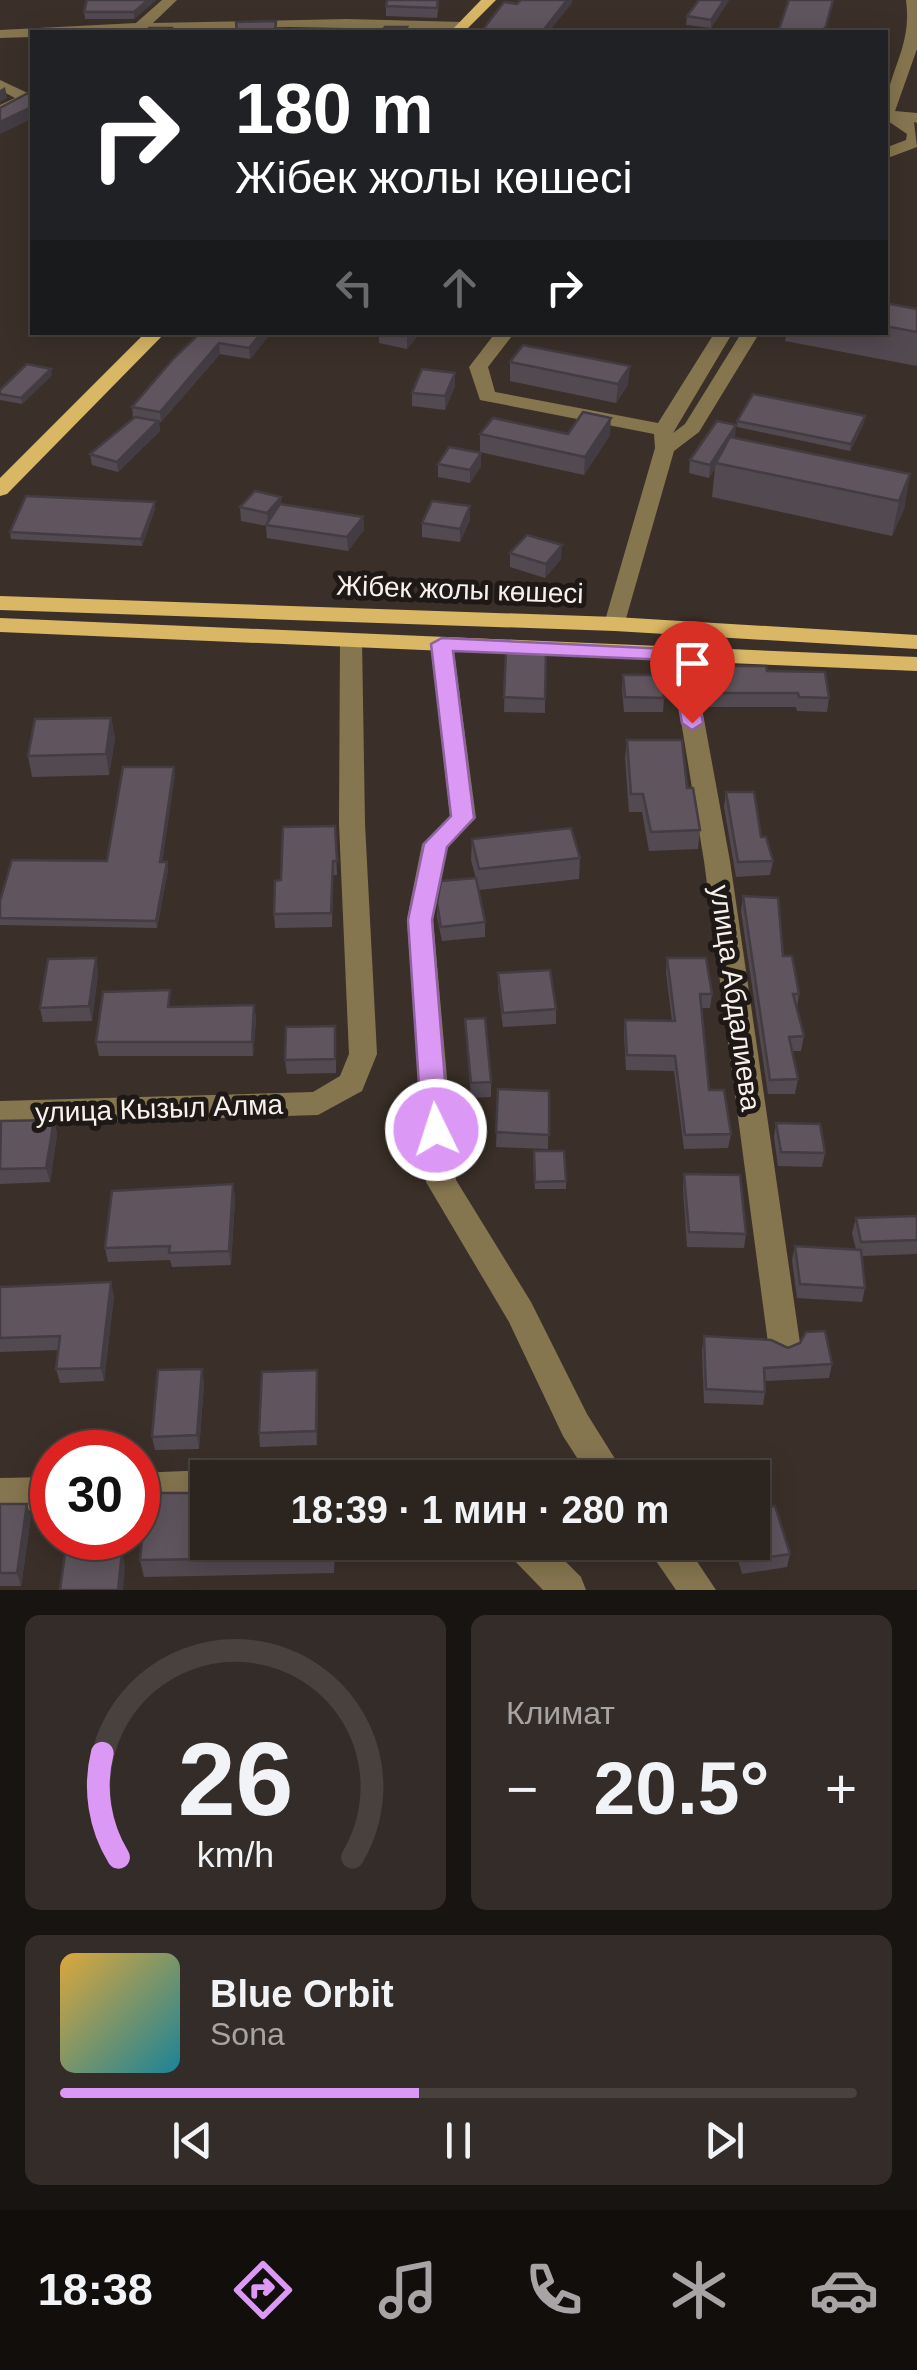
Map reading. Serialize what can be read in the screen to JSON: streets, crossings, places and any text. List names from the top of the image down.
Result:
{
  "streets": {
    "main road": ["Жібек жолы көшесі"],
    "street": ["улица Абдалиева", "улица Кызыл Алма"]
  },
  "crossings": [
    ["Жібек жолы көшесі", "улица Абдалиева"],
    ["Жібек жолы көшесі", "улица Кызыл Алма"]
  ],
  "page": {
    "turn": ["180 m", "Жібек жолы көшесі"],
    "limit": "30",
    "trip": "18:39 · 1 мин · 280 m",
    "tile": "Климат",
    "heat": ["−", "20.5°", "+"],
    "song": ["Blue Orbit", "Sona"],
    "tabs": "18:38",
    "gauge": ["26", "km/h"]
  }
}
